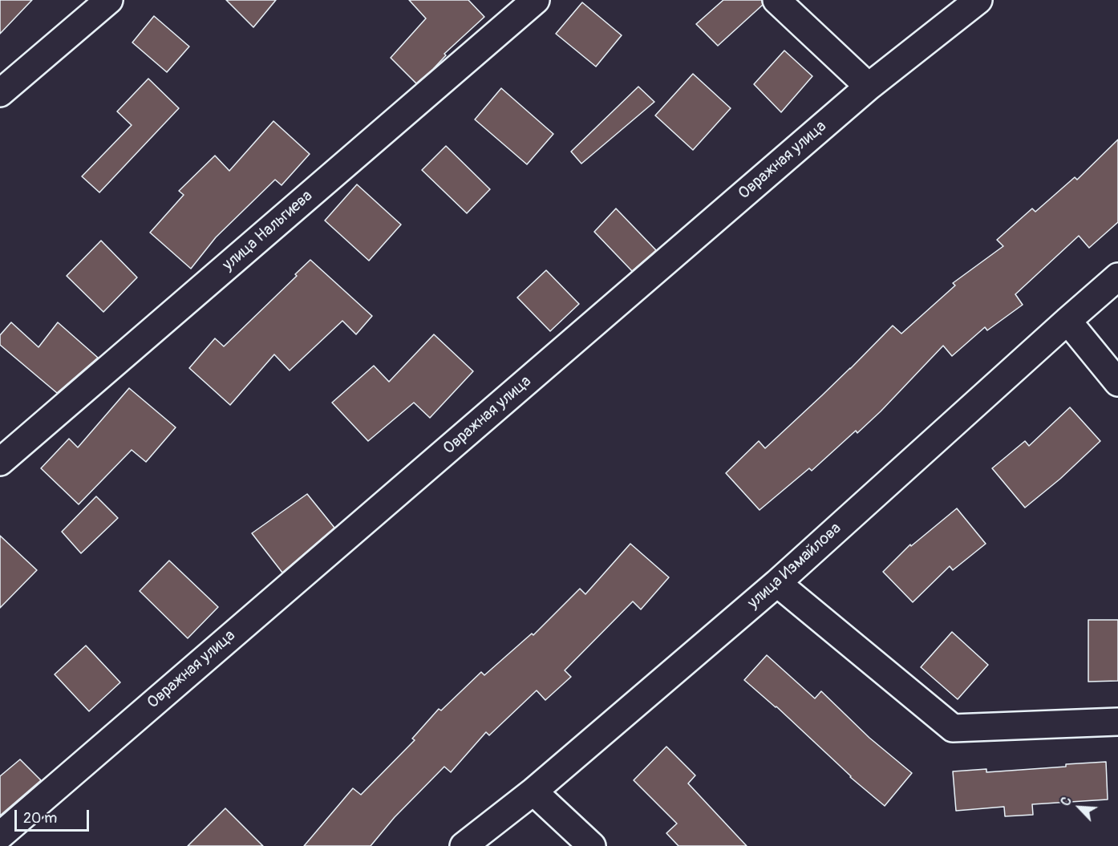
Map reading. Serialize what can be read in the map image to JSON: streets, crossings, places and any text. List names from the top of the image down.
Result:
{
  "streets": {
    "street": ["Овражная улица", "улица Нальгиева", "улица Измайлова"]
  },
  "scale_bar": "20 m",
  "north": "top left"
}
